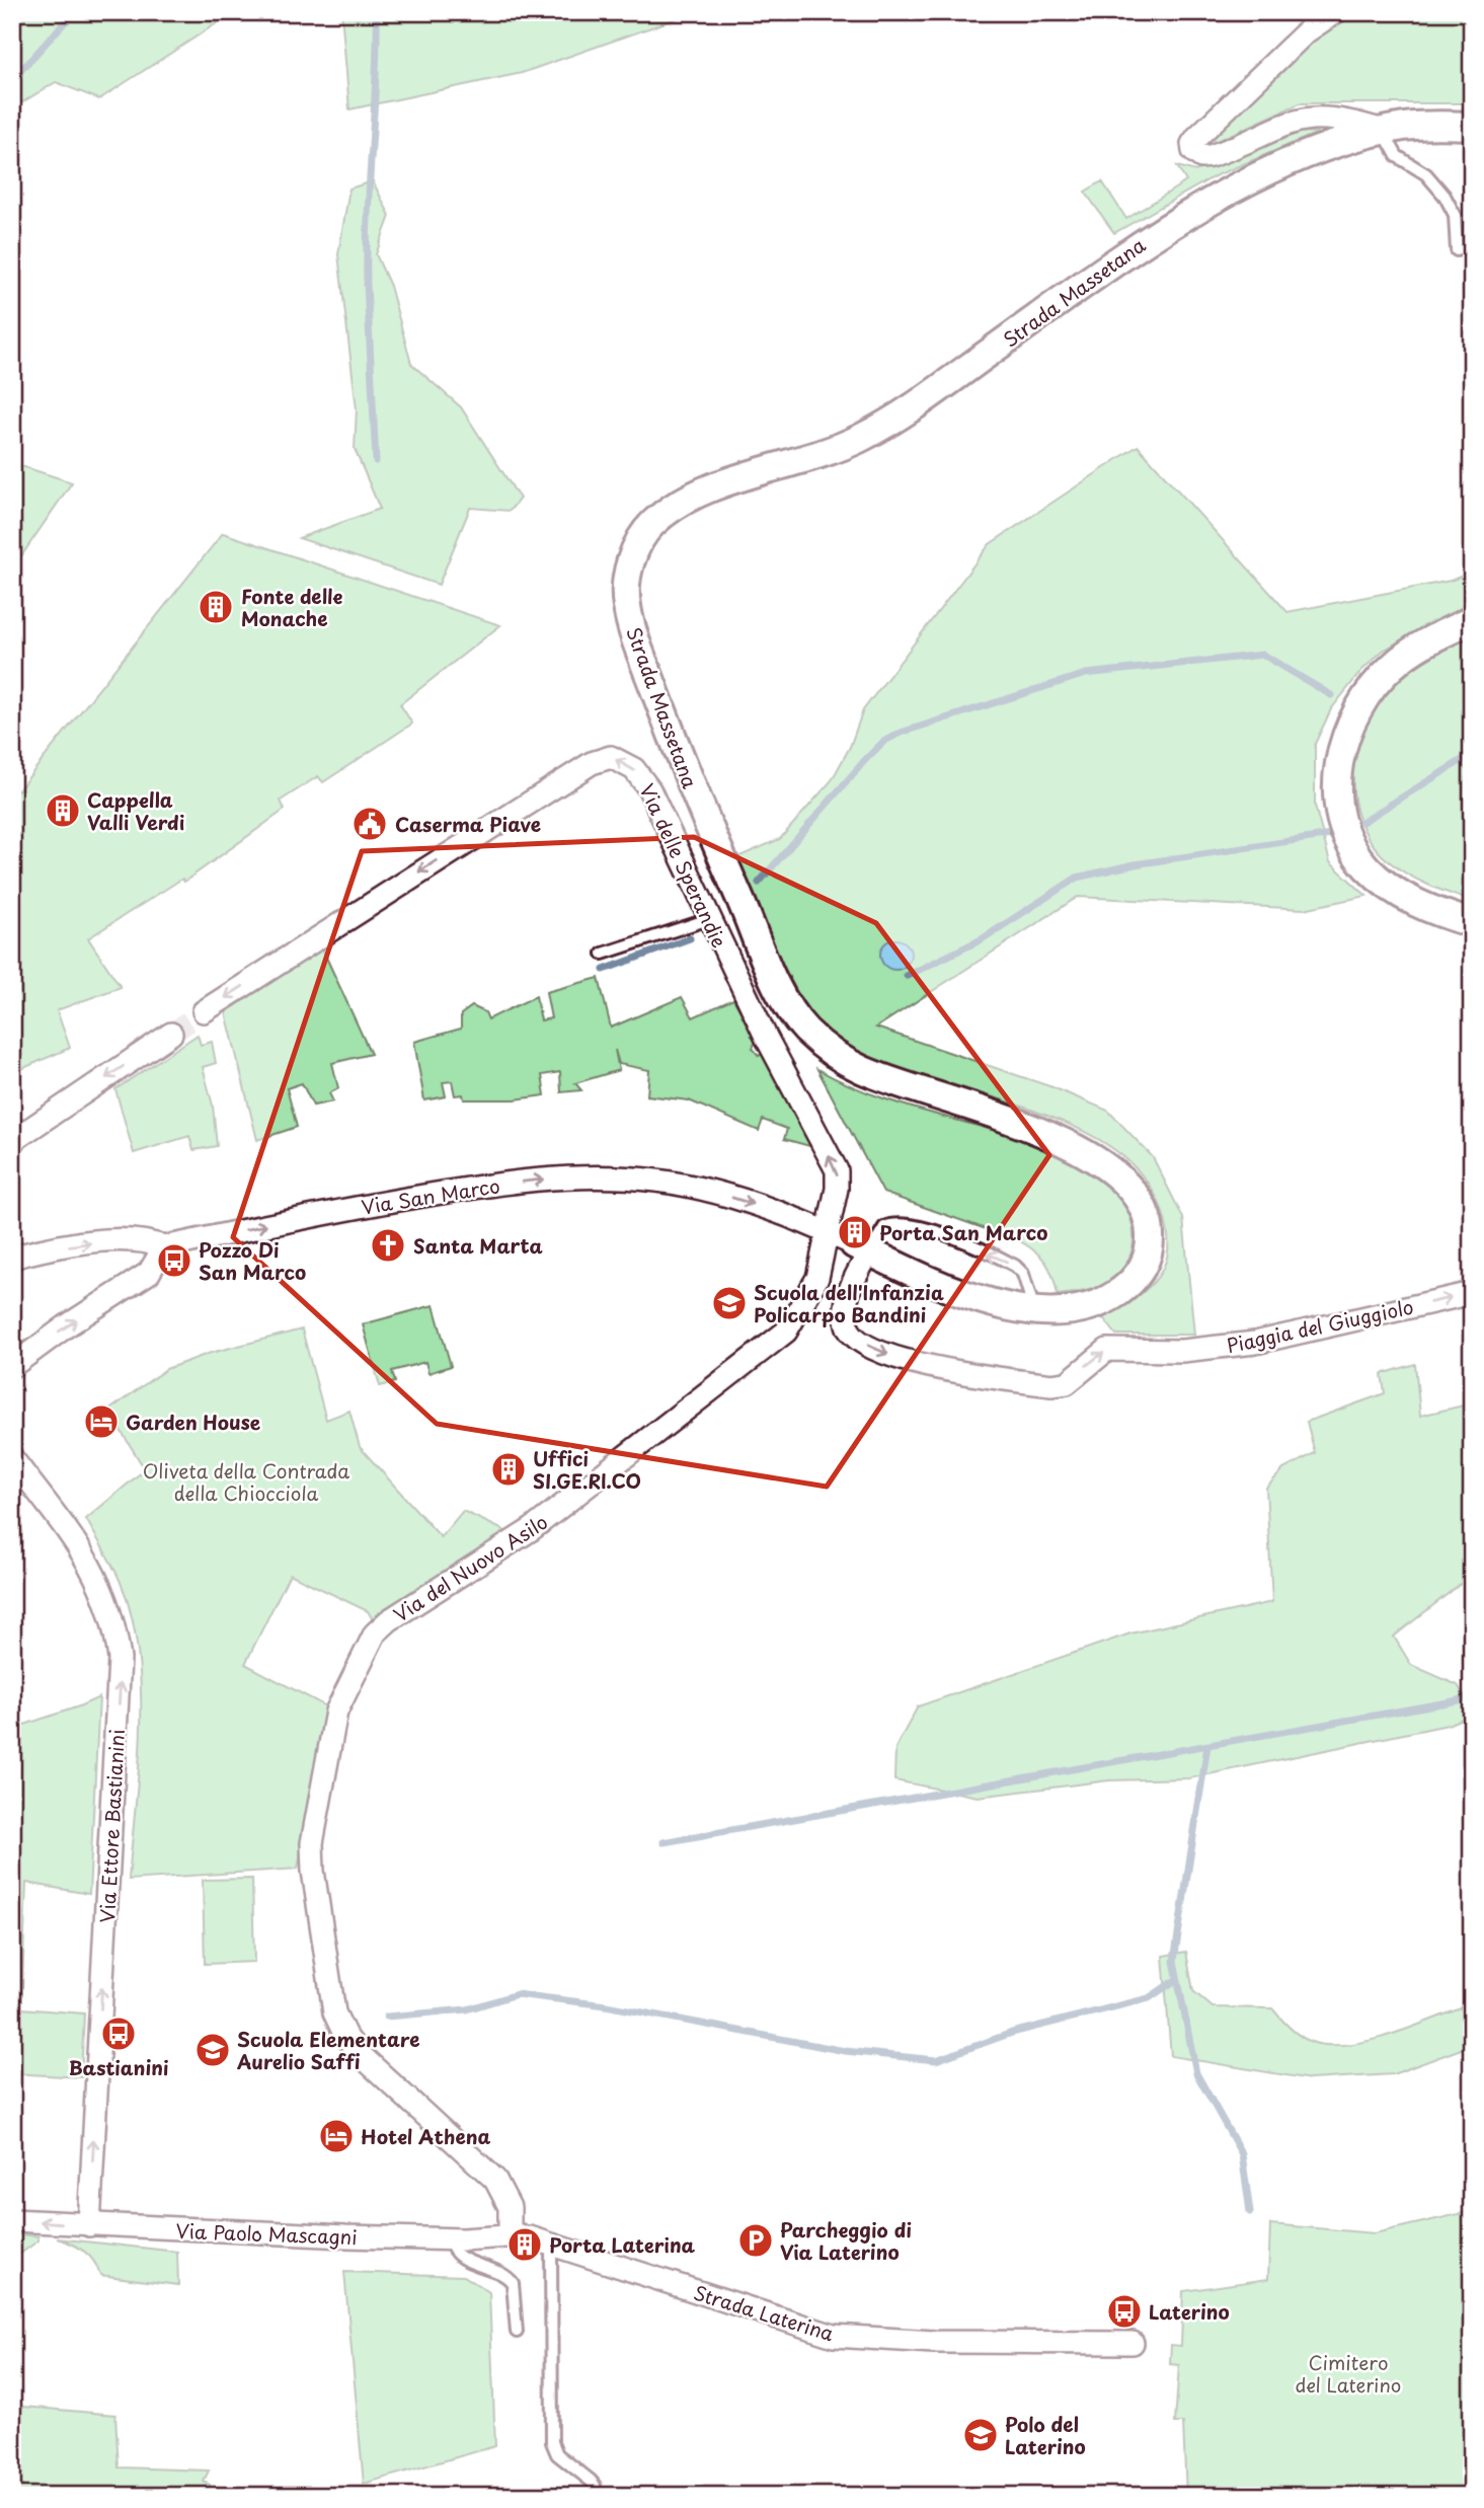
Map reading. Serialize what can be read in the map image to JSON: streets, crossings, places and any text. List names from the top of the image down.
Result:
{
  "streets": {
    "street": [
      "Strada Massetana",
      "Via delle Sperandie",
      "Via San Marco",
      "Piaggia del Giuggiolo",
      "Via del Nuovo Asilo",
      "Via Ettore Bastianini",
      "Via Paolo Mascagni",
      "Strada Laterina"
    ]
  },
  "crossings": [
    ["Strada Massetana", "Via delle Sperandie"],
    ["Strada Massetana", "Via San Marco"],
    ["Strada Massetana", "Piaggia del Giuggiolo"],
    ["Strada Massetana", "Via del Nuovo Asilo"],
    ["Via delle Sperandie", "Via San Marco"],
    ["Via delle Sperandie", "Piaggia del Giuggiolo"],
    ["Via delle Sperandie", "Via del Nuovo Asilo"],
    ["Via San Marco", "Piaggia del Giuggiolo"],
    ["Via San Marco", "Via del Nuovo Asilo"],
    ["Piaggia del Giuggiolo", "Via del Nuovo Asilo"],
    ["Via del Nuovo Asilo", "Via Paolo Mascagni"],
    ["Via del Nuovo Asilo", "Strada Laterina"],
    ["Via Ettore Bastianini", "Via Paolo Mascagni"],
    ["Via Paolo Mascagni", "Strada Laterina"]
  ],
  "one_way": ["Via San Marco", "Piaggia del Giuggiolo", "Via Ettore Bastianini"],
  "parks": ["Oliveta della Contrada della Chiocciola", "Cimitero del Laterino"],
  "places": {
    "building": [
      "Fonte delle Monache",
      "Cappella Valli Verdi",
      "Porta San Marco",
      "Uffici SI.GE.RI.CO",
      "Porta Laterina"
    ],
    "public building": ["Caserma Piave"],
    "church": ["Santa Marta"],
    "bus stop": ["Pozzo Di San Marco", "Bastianini", "Laterino"],
    "school or university": ["Scuola dell'Infanzia Policarpo Bandini", "Scuola Elementare Aurelio Saffi", "Polo del Laterino"],
    "hotel": ["Garden House", "Hotel Athena"],
    "parking": ["Parcheggio di Via Laterino"]
  }
}
